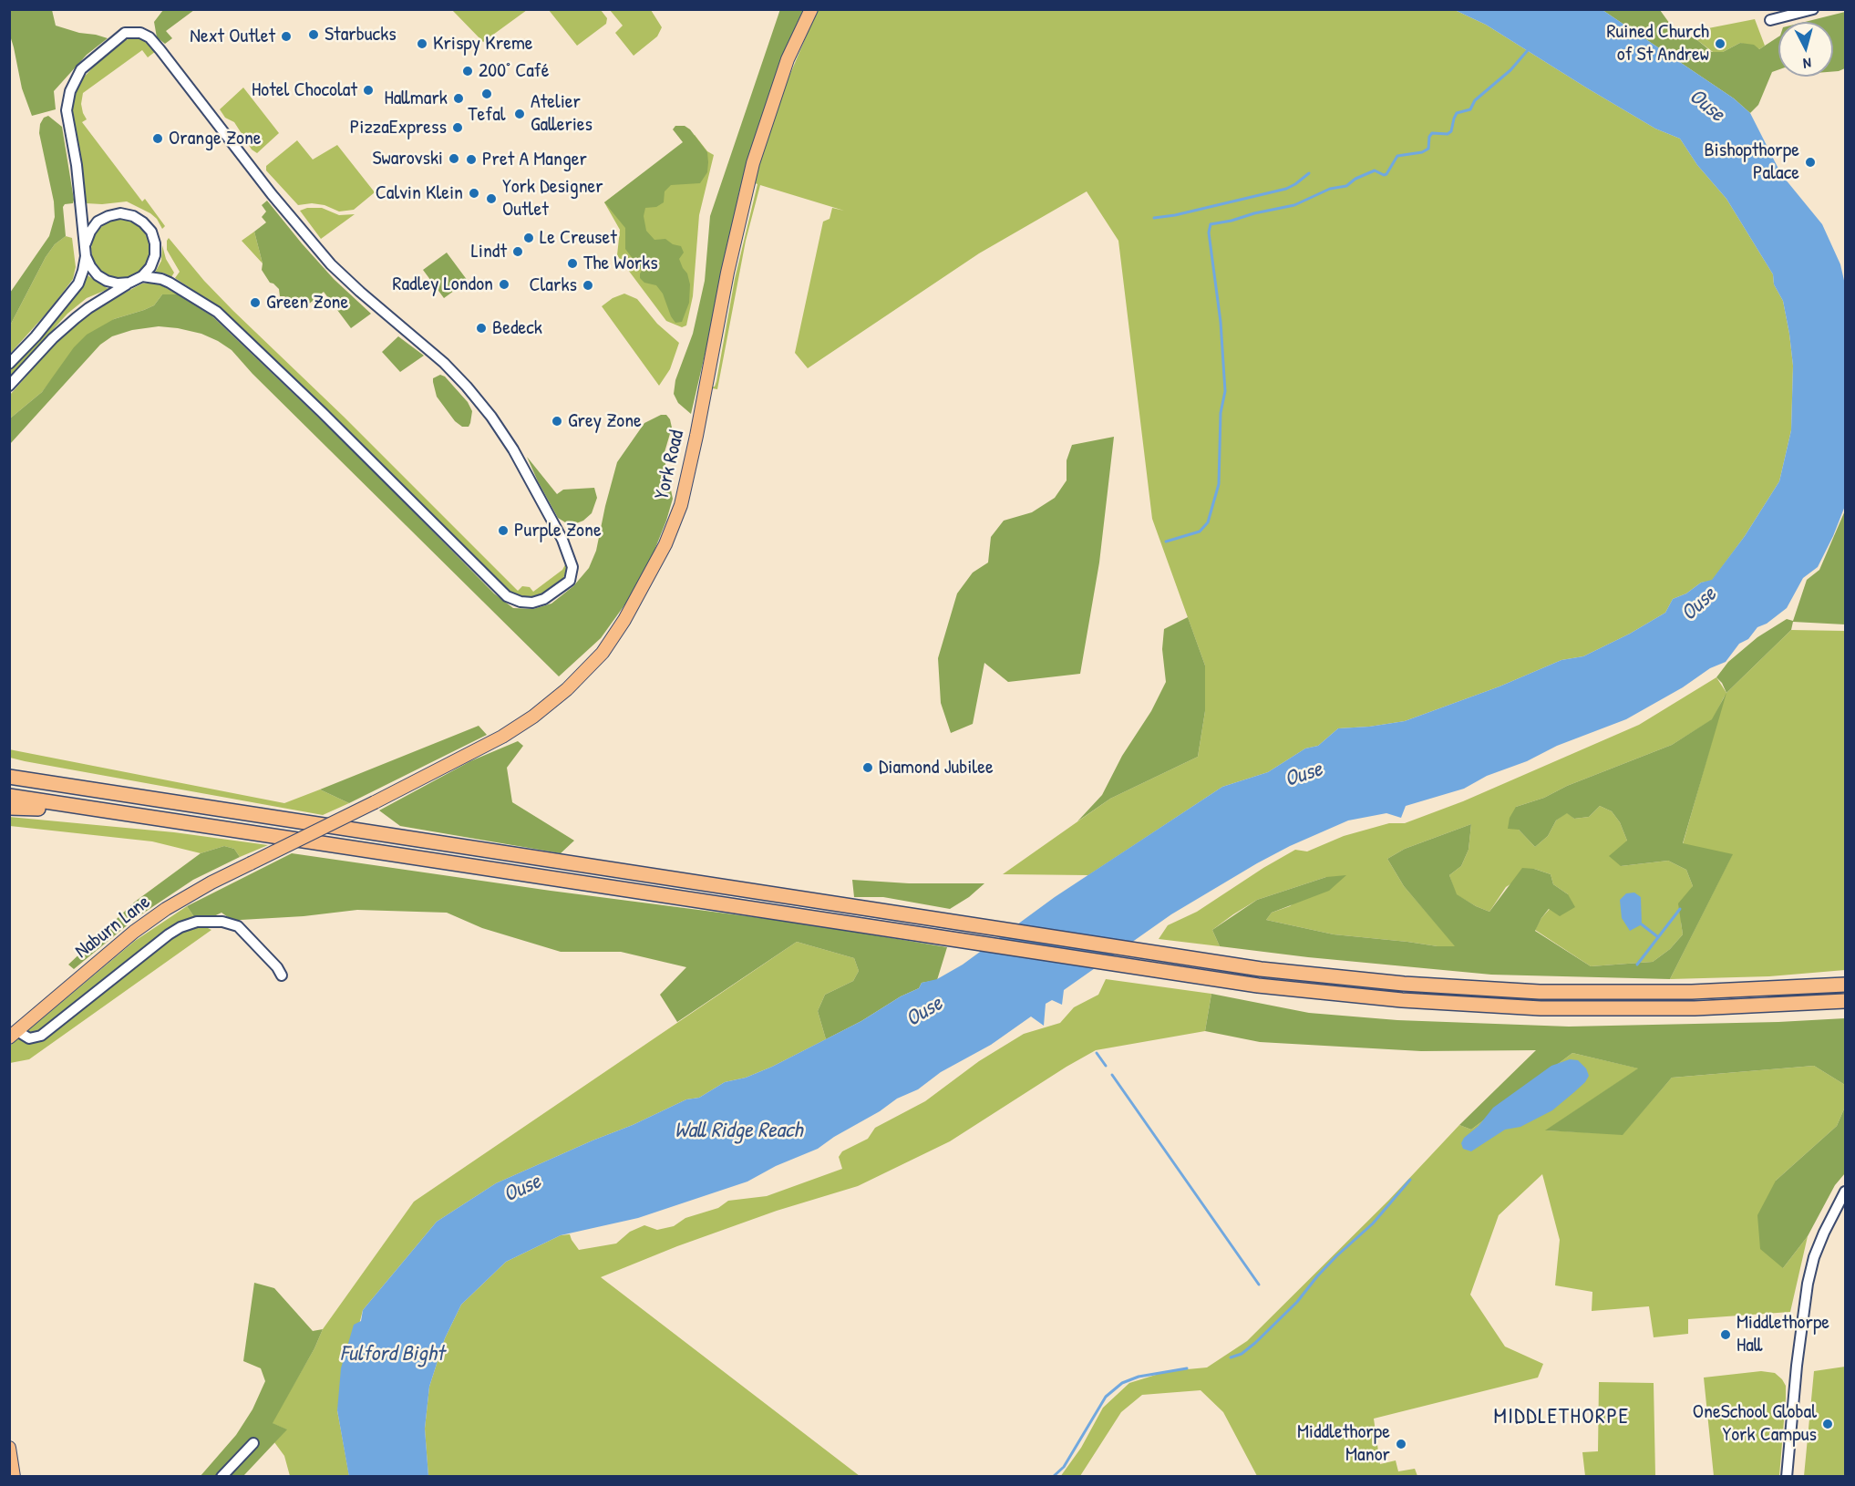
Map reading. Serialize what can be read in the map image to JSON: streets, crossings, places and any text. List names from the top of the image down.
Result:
{
  "streets": {
    "main road": ["York Road", "Naburn Lane"]
  },
  "crossings": [
    ["York Road", "Naburn Lane"]
  ],
  "districts": ["MIDDLETHORPE"],
  "water": ["Ouse", "Wall Ridge Reach", "Fulford Bight"],
  "places": [
    "Starbucks",
    "Next Outlet",
    "Krispy Kreme",
    "Ruined Church of St Andrew",
    "200° Café",
    "Hotel Chocolat",
    "Tefal",
    "Hallmark",
    "Atelier Galleries",
    "PizzaExpress",
    "Orange Zone",
    "Swarovski",
    "Pret A Manger",
    "Bishopthorpe Palace",
    "Calvin Klein",
    "York Designer Outlet",
    "Le Creuset",
    "Lindt",
    "The Works",
    "Radley London",
    "Clarks",
    "Green Zone",
    "Bedeck",
    "Grey Zone",
    "Purple Zone",
    "Diamond Jubilee",
    "Middlethorpe Hall",
    "OneSchool Global York Campus",
    "Middlethorpe Manor"
  ],
  "north": "bottom"
}
